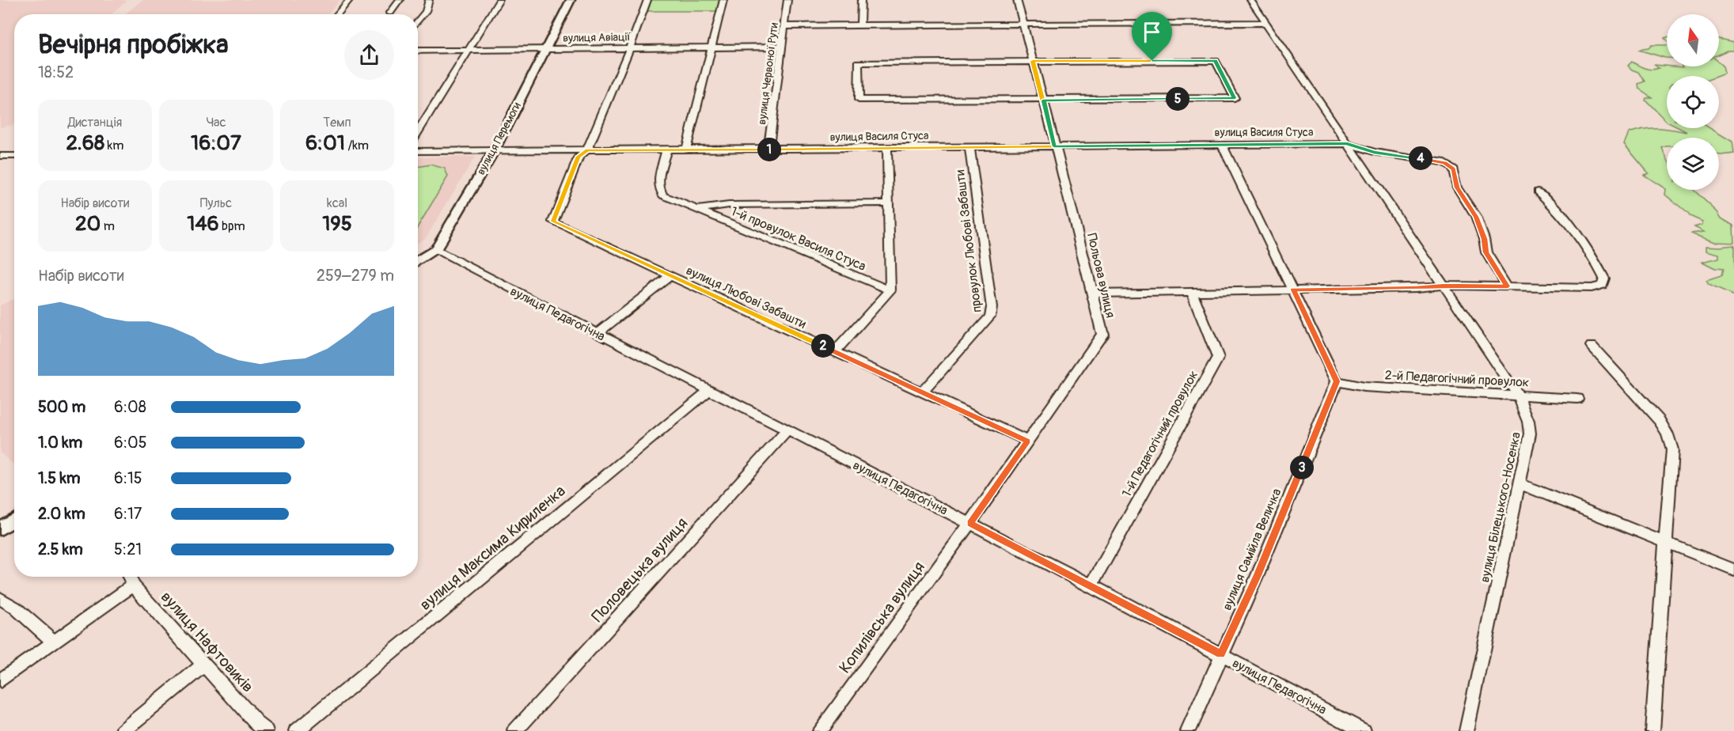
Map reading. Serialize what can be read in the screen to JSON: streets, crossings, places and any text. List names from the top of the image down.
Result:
{
  "streets": {
    "street": [
      "вулиця Авіації",
      "вулиця Червоної Рути",
      "вулиця Василя Стуса",
      "вулиця Перемоги",
      "1-й провулок Василя Стуса",
      "провулок Любові Забашти",
      "Польова вулиця",
      "вулиця Любові Забашти",
      "вулиця Педагогічна",
      "2-й Педагогічний провулок",
      "1-й Педагогічний провулок",
      "вулиця Білецького-Носенка",
      "вулиця Максима Кириленка",
      "вулиця Самійла Величка",
      "Половецька вулиця",
      "Копилівська вулиця",
      "вулиця Нафтовиків"
    ]
  },
  "crossings": [
    ["вулиця Авіації", "вулиця Червоної Рути"],
    ["вулиця Авіації", "вулиця Перемоги"],
    ["вулиця Червоної Рути", "вулиця Василя Стуса"],
    ["вулиця Василя Стуса", "вулиця Перемоги"],
    ["вулиця Василя Стуса", "1-й провулок Василя Стуса"],
    ["вулиця Василя Стуса", "провулок Любові Забашти"],
    ["вулиця Василя Стуса", "Польова вулиця"],
    ["вулиця Василя Стуса", "вулиця Любові Забашти"],
    ["вулиця Василя Стуса", "вулиця Білецького-Носенка"],
    ["вулиця Перемоги", "вулиця Педагогічна"],
    ["провулок Любові Забашти", "вулиця Любові Забашти"],
    ["Польова вулиця", "вулиця Любові Забашти"],
    ["Польова вулиця", "вулиця Педагогічна"],
    ["Польова вулиця", "Копилівська вулиця"],
    ["вулиця Педагогічна", "1-й Педагогічний провулок"],
    ["вулиця Педагогічна", "вулиця Максима Кириленка"],
    ["вулиця Педагогічна", "вулиця Самійла Величка"],
    ["вулиця Педагогічна", "Половецька вулиця"],
    ["вулиця Педагогічна", "Копилівська вулиця"],
    ["2-й Педагогічний провулок", "вулиця Білецького-Носенка"],
    ["2-й Педагогічний провулок", "вулиця Самійла Величка"]
  ],
  "north": "top",
  "page": {
    "heading": ["Вечірня пробіжка", "18:52"],
    "pins": [
      "5",
      "1",
      "4",
      "2",
      "3"
    ],
    "stats": [
      ["Дистанція", "2.68 km"],
      ["Час", "16:07"],
      ["Темп", "6:01 /km"],
      ["Набір висоти", "20 m"],
      ["Пульс", "146 bpm"],
      ["kcal", "195"]
    ],
    "chart": ["Набір висоти", "259–279 m"],
    "list": [
      {
        "name": "500 m",
        "note": "6:08"
      },
      {
        "name": "1.0 km",
        "note": "6:05"
      },
      {
        "name": "1.5 km",
        "note": "6:15"
      },
      {
        "name": "2.0 km",
        "note": "6:17"
      },
      {
        "name": "2.5 km",
        "note": "5:21"
      }
    ]
  }
}
